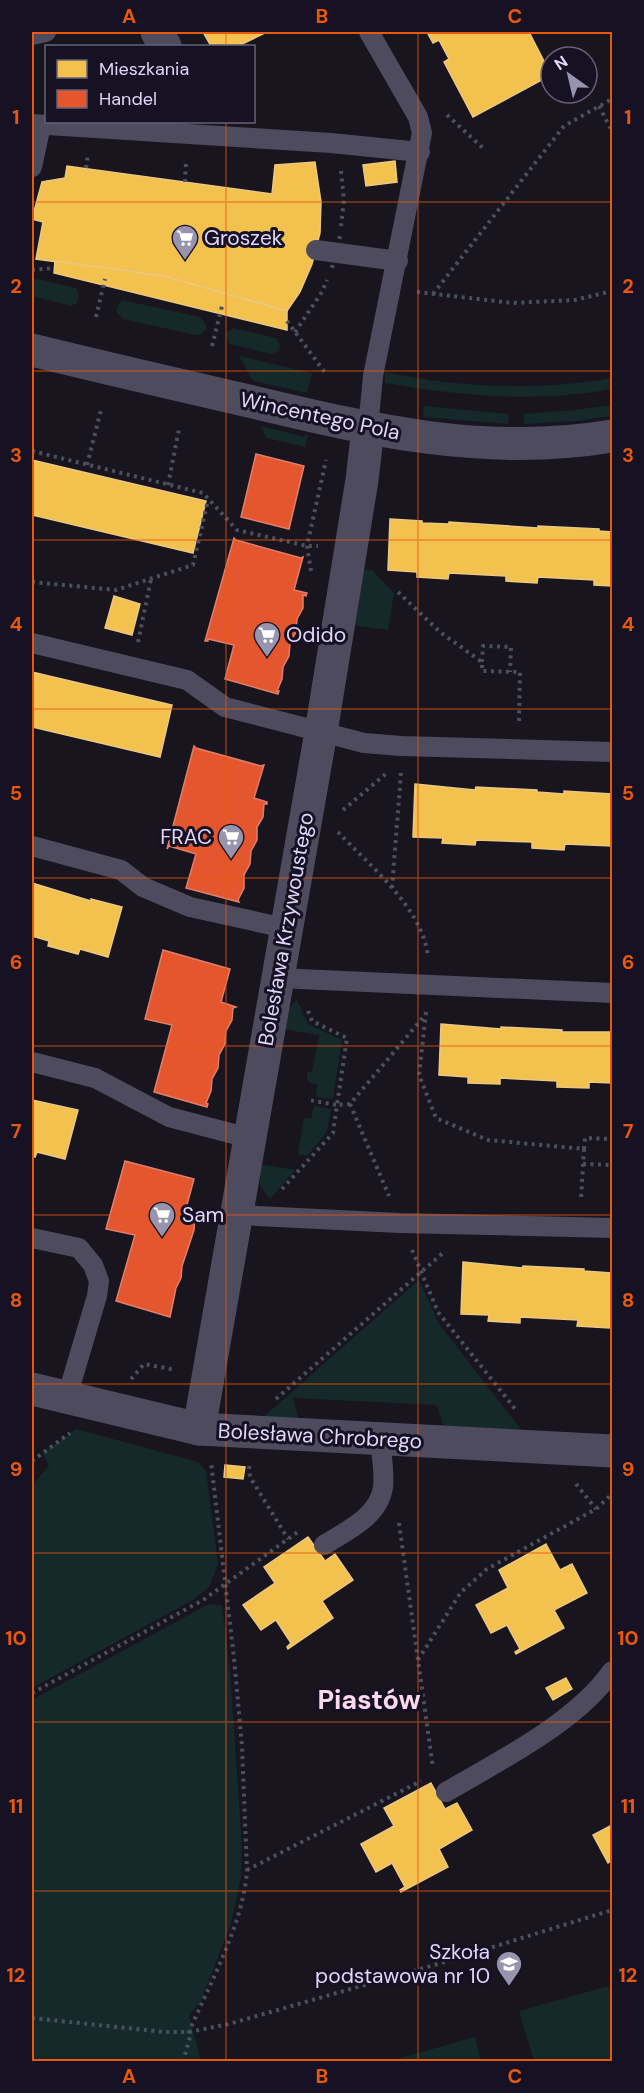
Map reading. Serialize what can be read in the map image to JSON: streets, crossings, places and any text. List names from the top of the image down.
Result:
{
  "streets": {
    "street": ["Wincentego Pola", "Bolesława Krzywoustego", "Bolesława Chrobrego"]
  },
  "crossings": [
    ["Wincentego Pola", "Bolesława Krzywoustego"],
    ["Bolesława Krzywoustego", "Bolesława Chrobrego"]
  ],
  "districts": ["Piastów"],
  "places": {
    "supermarket": [
      "Groszek",
      "Odido",
      "FRAC",
      "Sam"
    ],
    "school or university": ["Szkoła podstawowa nr 10"]
  },
  "legend": ["Mieszkania", "Handel"],
  "north": "top left",
  "grid": {
    "columns": ["A", "B", "C"],
    "rows": [
      "1",
      "2",
      "3",
      "4",
      "5",
      "6",
      "7",
      "8",
      "9",
      "10",
      "11",
      "12"
    ]
  }
}
